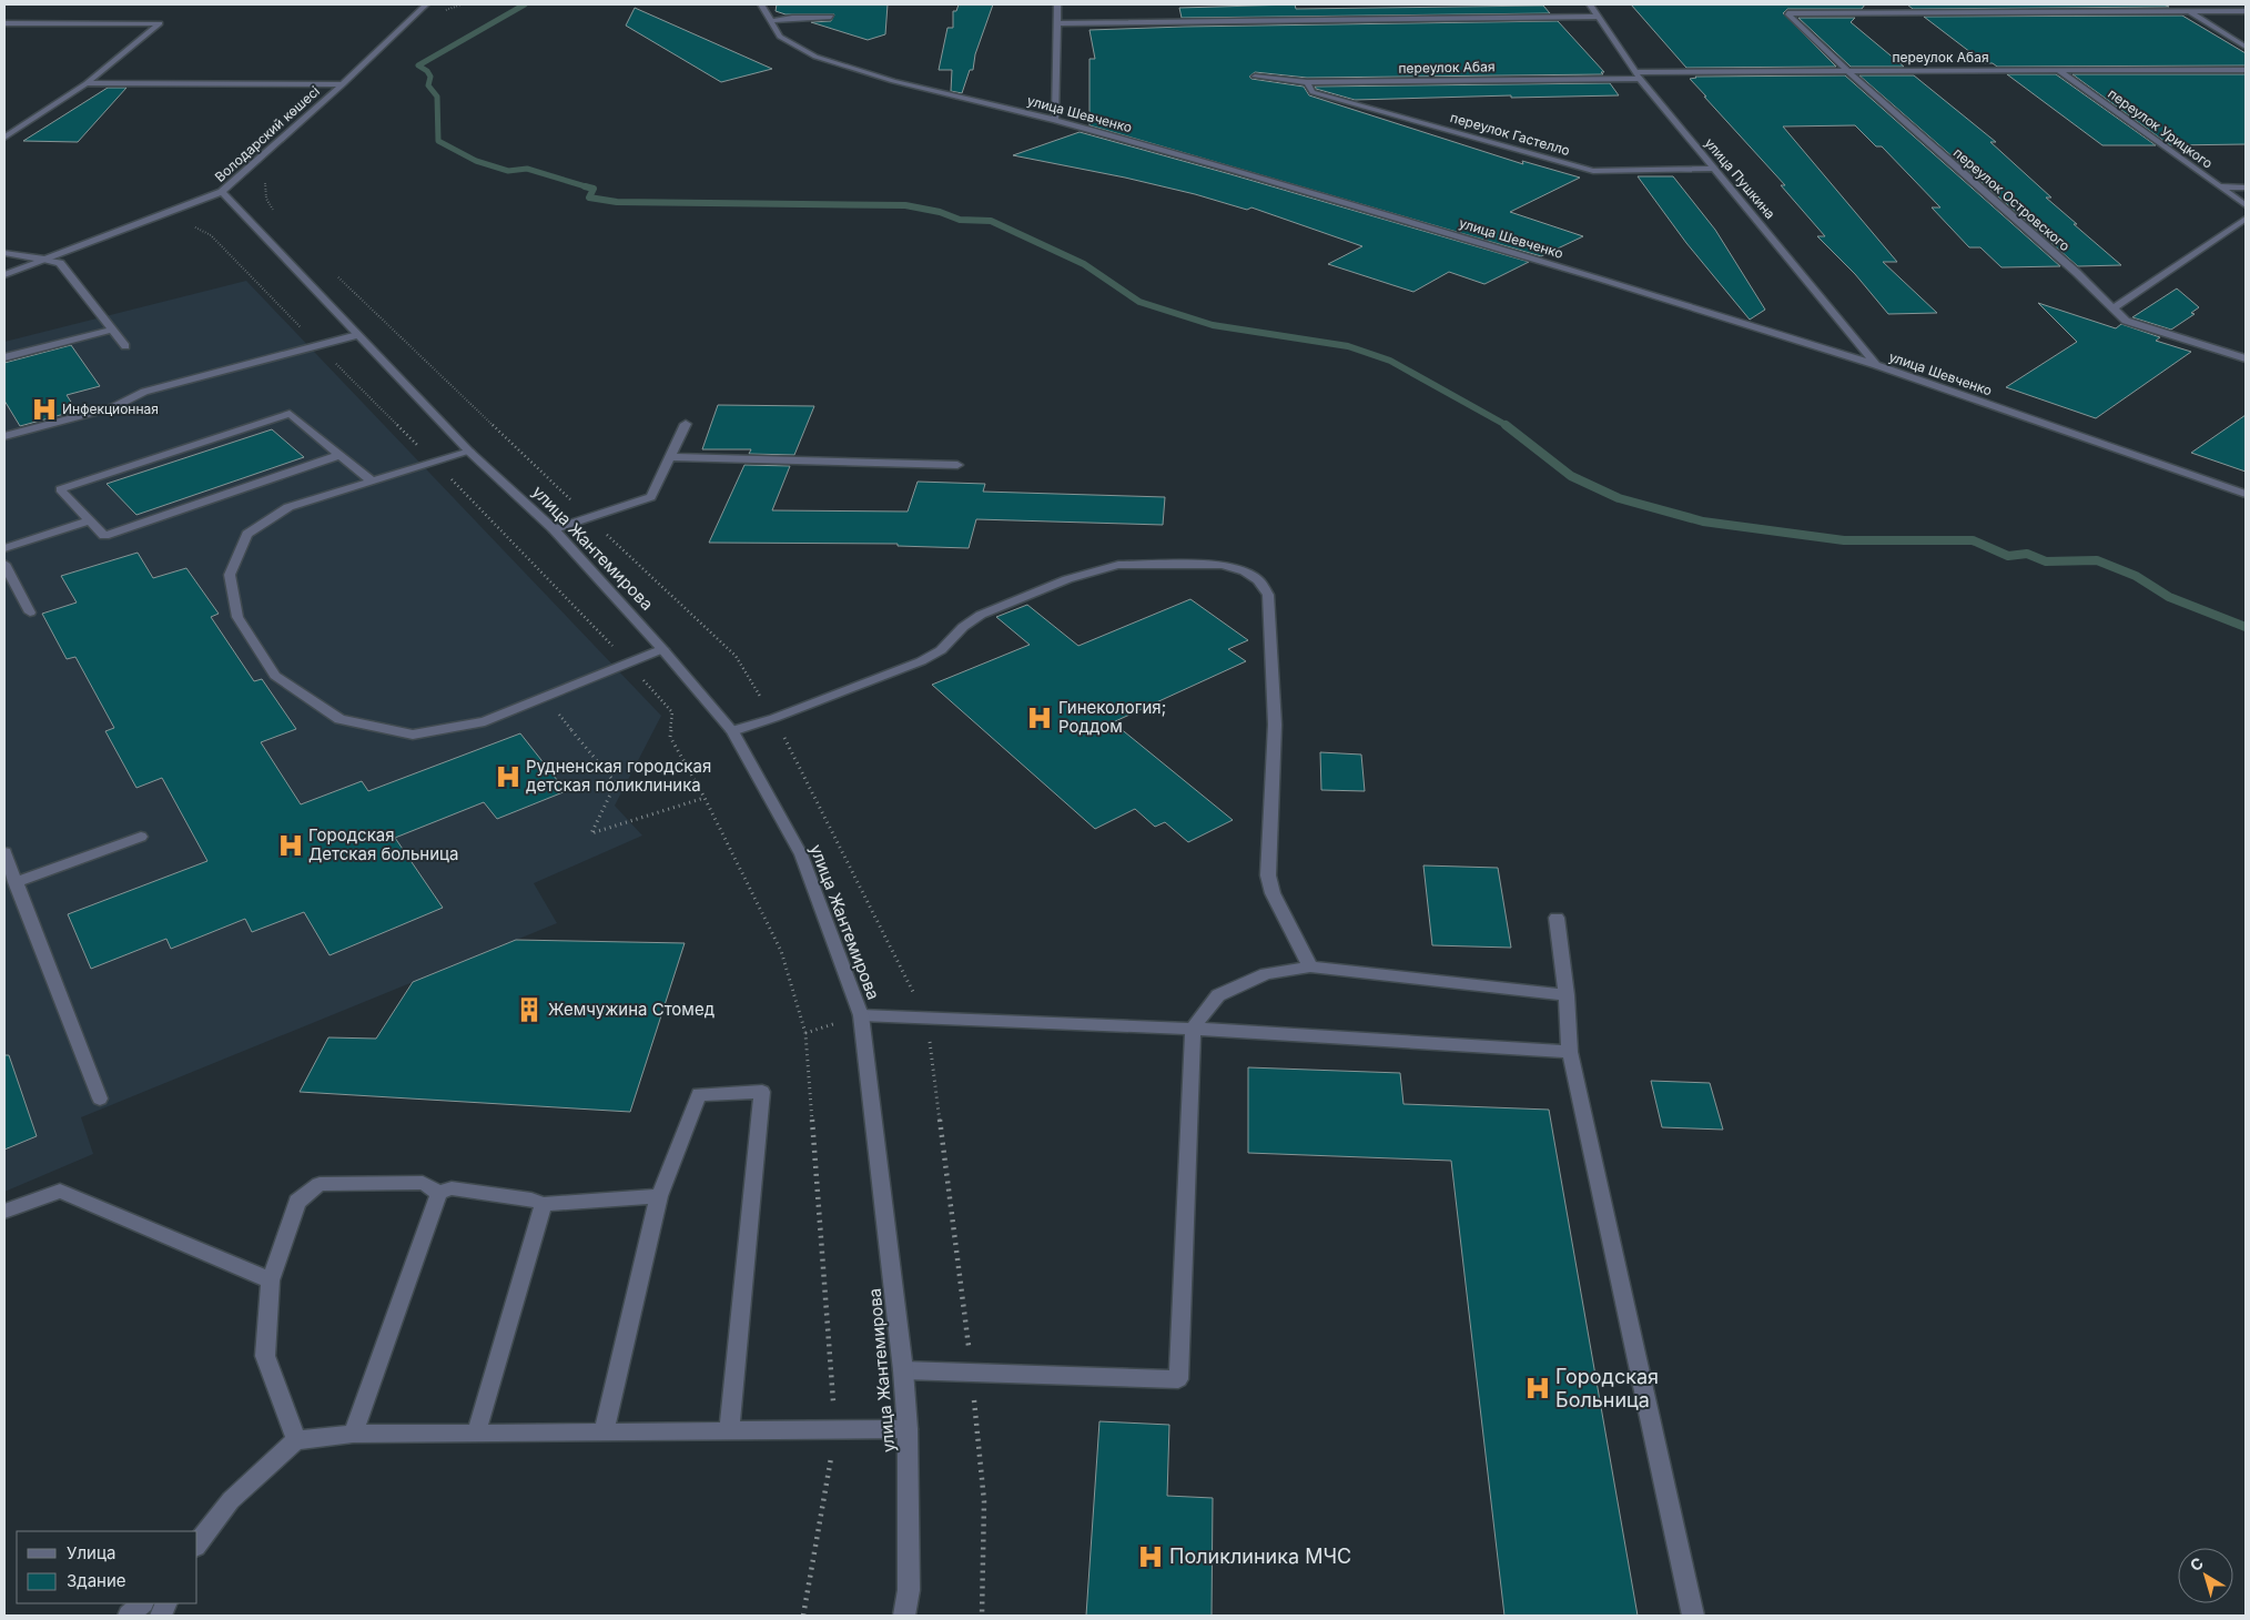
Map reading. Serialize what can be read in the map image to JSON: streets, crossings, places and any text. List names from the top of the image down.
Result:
{
  "streets": {
    "street": [
      "переулок Абая",
      "улица Шевченко",
      "переулок Урицкого",
      "Володарский көшесі",
      "переулок Гастелло",
      "улица Пушкина",
      "переулок Островского",
      "улица Жантемирова"
    ]
  },
  "crossings": [
    ["переулок Абая", "переулок Урицкого"],
    ["переулок Абая", "переулок Гастелло"],
    ["переулок Абая", "улица Пушкина"],
    ["переулок Абая", "переулок Островского"],
    ["улица Шевченко", "улица Пушкина"],
    ["Володарский көшесі", "улица Жантемирова"],
    ["переулок Гастелло", "улица Пушкина"]
  ],
  "places": {
    "hospital": [
      "Инфекционная",
      "Гинекология; Роддом",
      "Рудненская городская детская поликлиника",
      "Городская Детская больница",
      "Городская Больница",
      "Поликлиника МЧС"
    ],
    "building": ["Жемчужина Стомед"]
  },
  "legend": ["Улица", "Здание"],
  "north": "top left"
}
